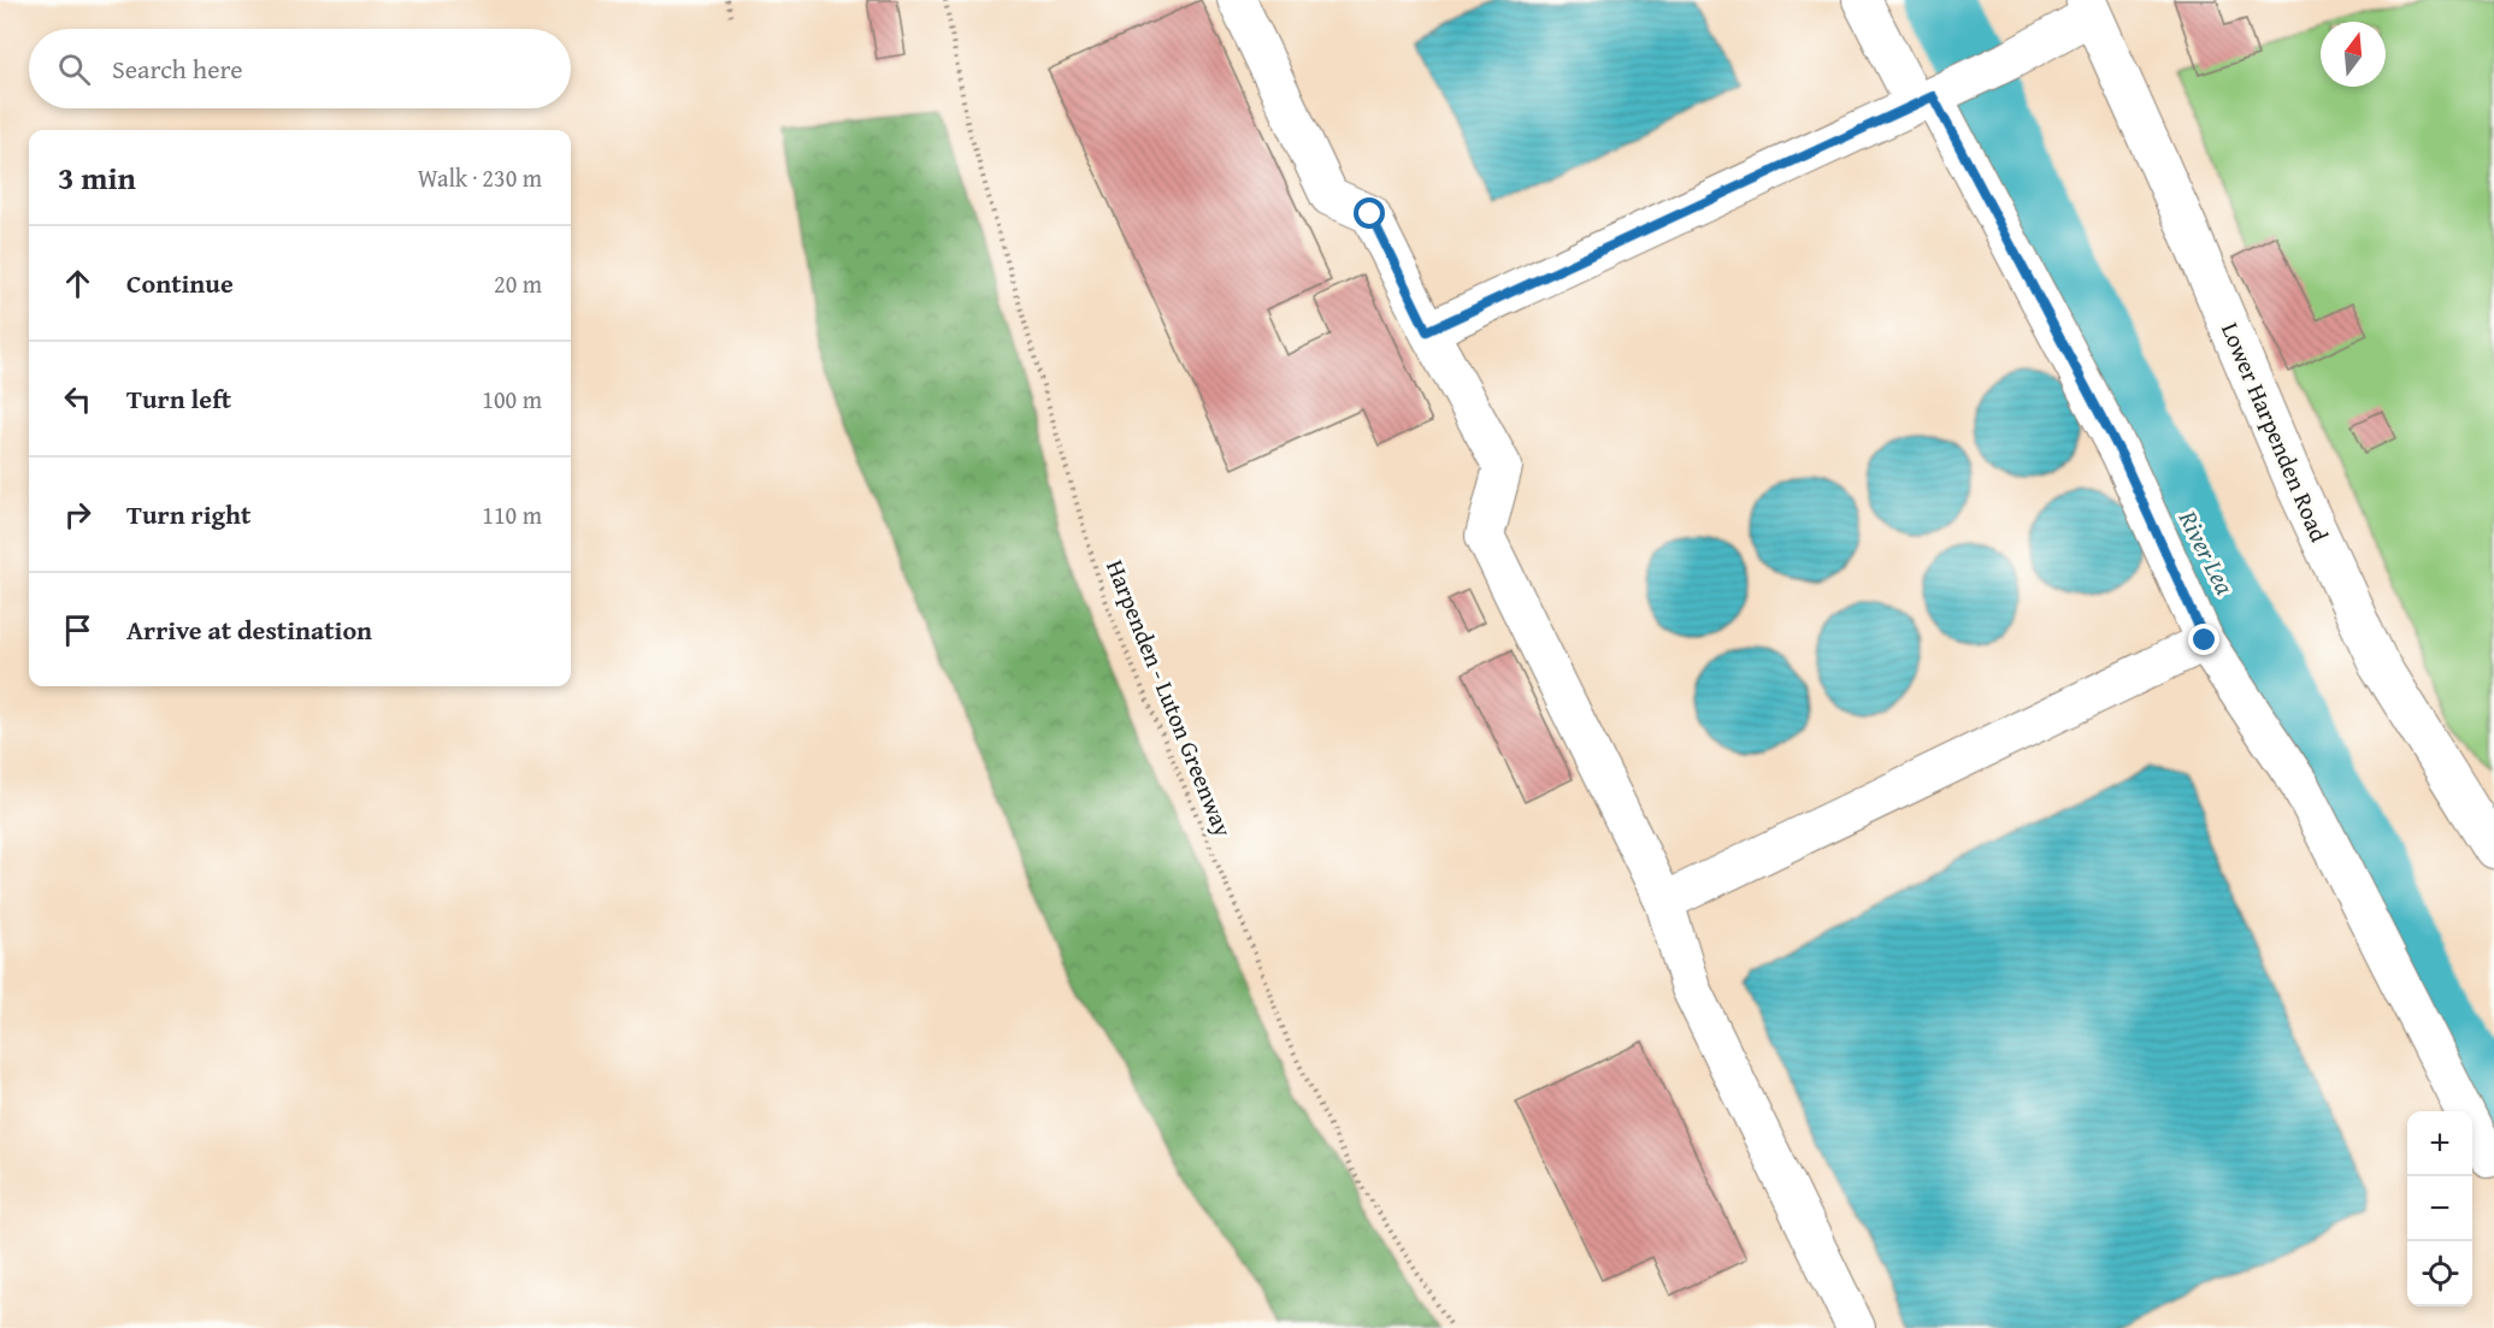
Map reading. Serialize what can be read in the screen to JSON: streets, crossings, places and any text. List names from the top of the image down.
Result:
{
  "streets": {
    "main road": ["Lower Harpenden Road"],
    "path": ["Harpenden - Luton Greenway"]
  },
  "water": ["River Lea"],
  "north": "top",
  "page": {
    "search": "Search here",
    "heading": ["3 min", "Walk · 230 m"],
    "list": [
      ["Continue", "20 m"],
      ["Turn left", "100 m"],
      ["Turn right", "110 m"],
      "Arrive at destination"
    ],
    "map_buttons": ["+", "−"]
  }
}
